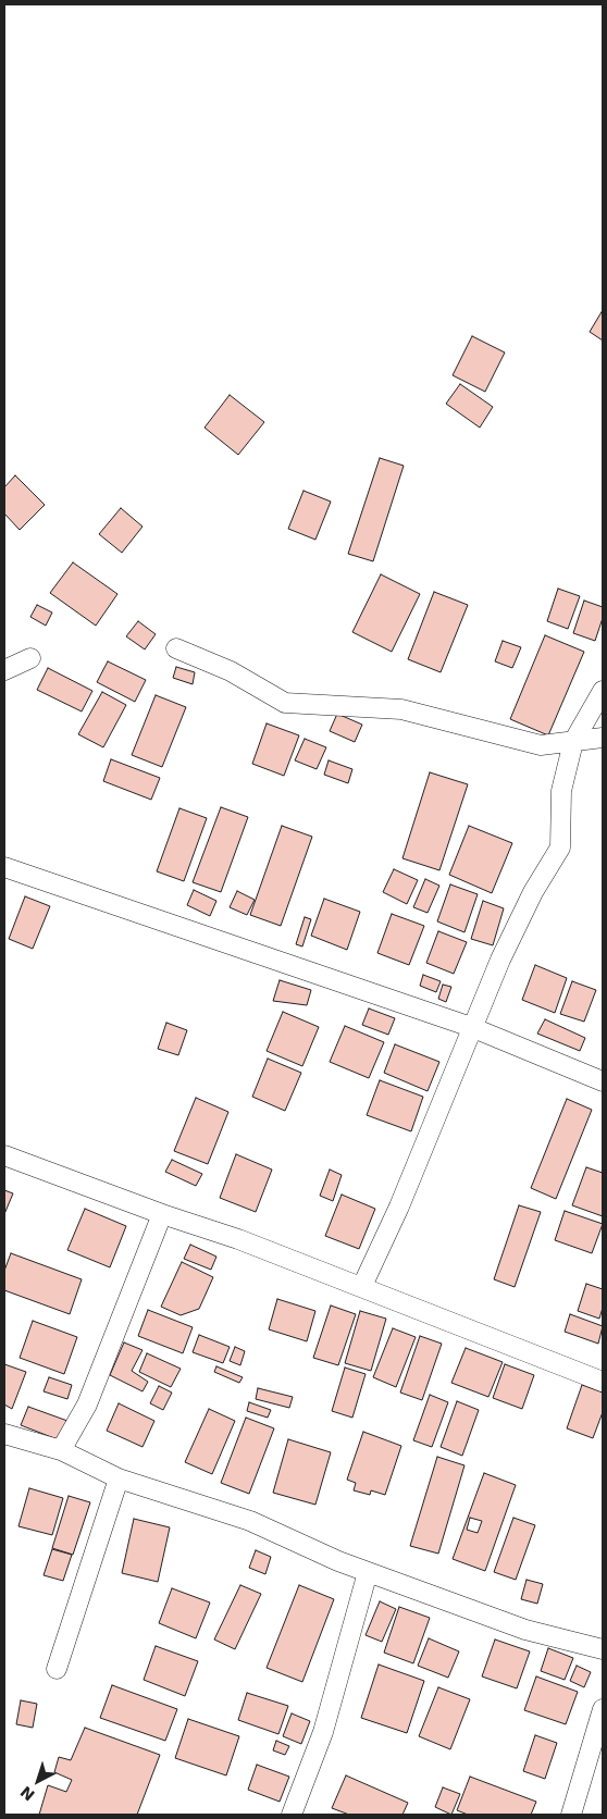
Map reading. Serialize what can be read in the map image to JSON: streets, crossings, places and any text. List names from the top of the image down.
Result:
{
  "north": "bottom left"
}
